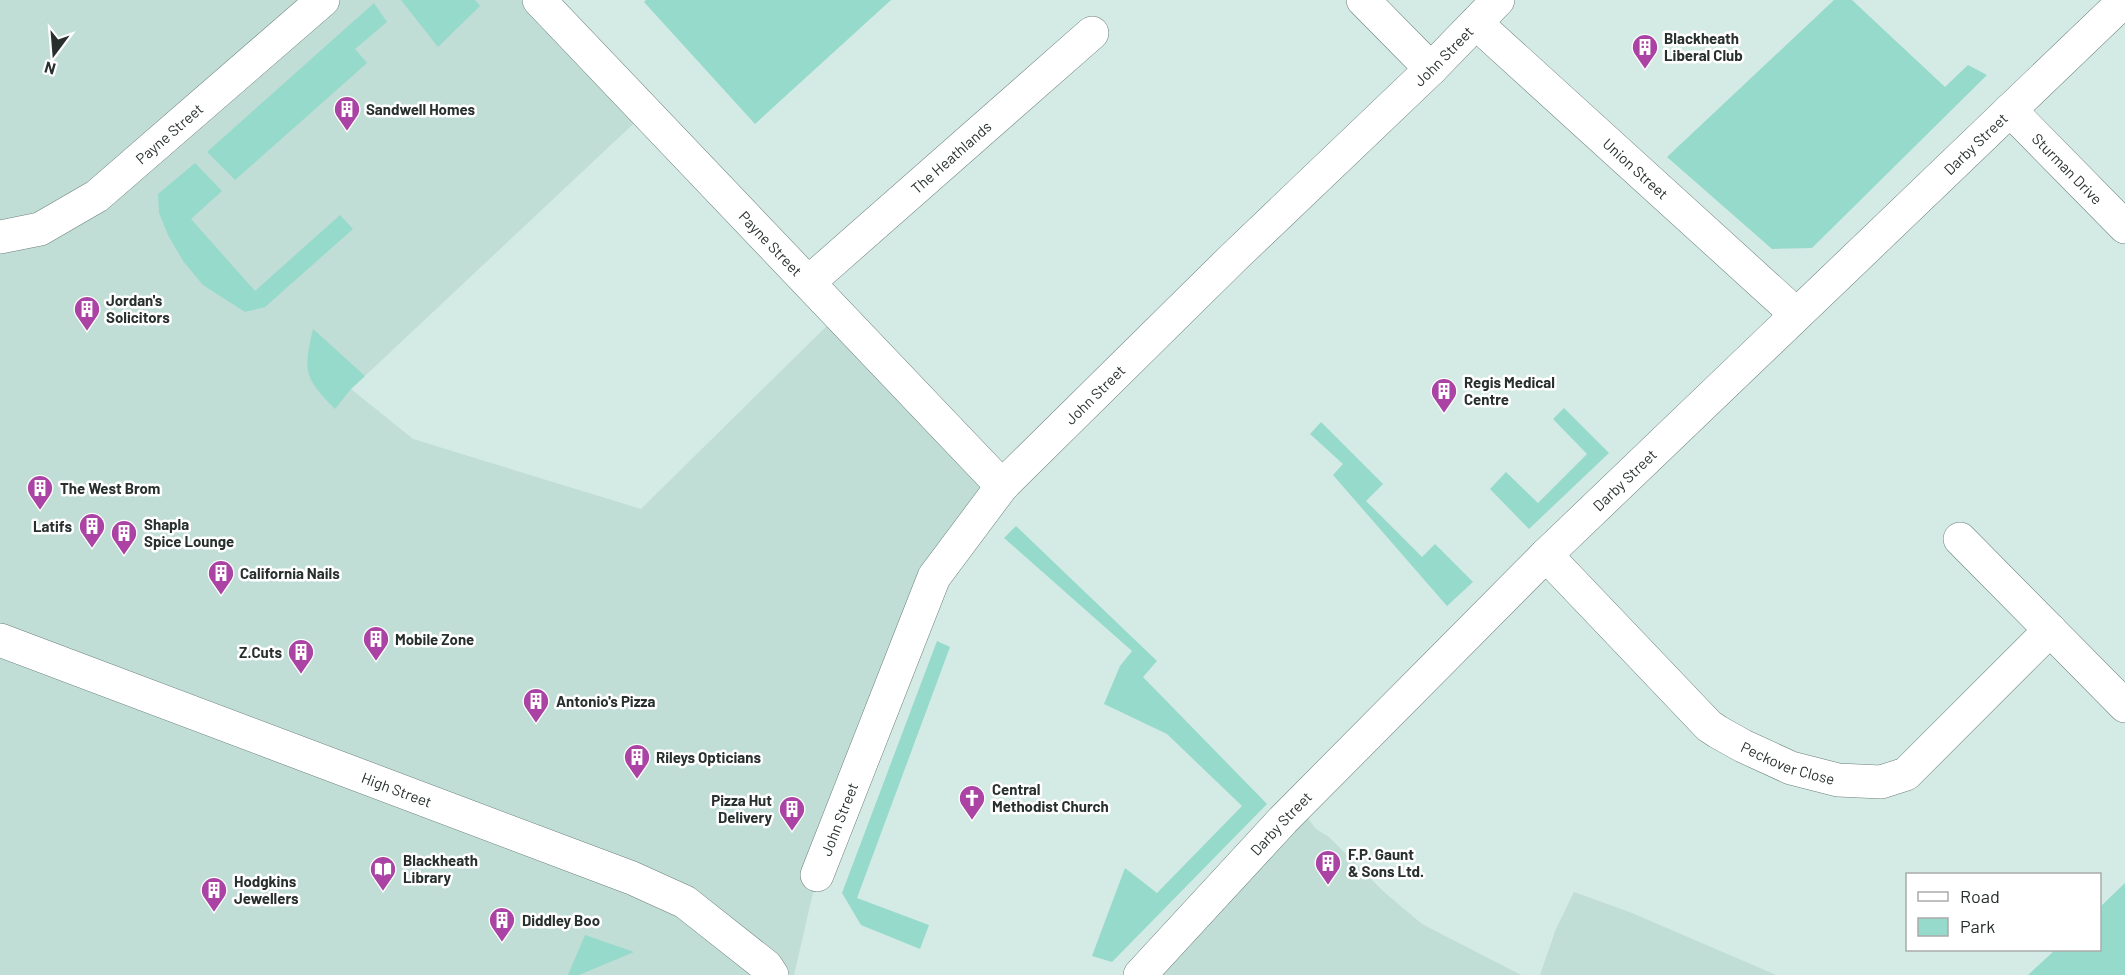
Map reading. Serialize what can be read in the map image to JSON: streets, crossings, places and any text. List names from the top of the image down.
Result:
{
  "streets": {
    "street": [
      "John Street",
      "Payne Street",
      "Darby Street",
      "The Heathlands",
      "Union Street",
      "Sturman Drive",
      "Peckover Close",
      "High Street"
    ]
  },
  "crossings": [
    ["John Street", "Payne Street"],
    ["John Street", "Union Street"],
    ["Payne Street", "The Heathlands"],
    ["Darby Street", "Union Street"],
    ["Darby Street", "Sturman Drive"],
    ["Darby Street", "Peckover Close"]
  ],
  "places": {
    "building": [
      "Blackheath Liberal Club",
      "Sandwell Homes",
      "Jordan's Solicitors",
      "Regis Medical Centre",
      "The West Brom",
      "Latifs",
      "Shapla Spice Lounge",
      "California Nails",
      "Mobile Zone",
      "Z.Cuts",
      "Antonio's Pizza",
      "Rileys Opticians",
      "Pizza Hut Delivery",
      "F.P. Gaunt & Sons Ltd.",
      "Hodgkins Jewellers",
      "Diddley Boo"
    ],
    "church": ["Central Methodist Church"],
    "library": ["Blackheath Library"]
  },
  "legend": ["Road", "Park"],
  "north": "bottom"
}
